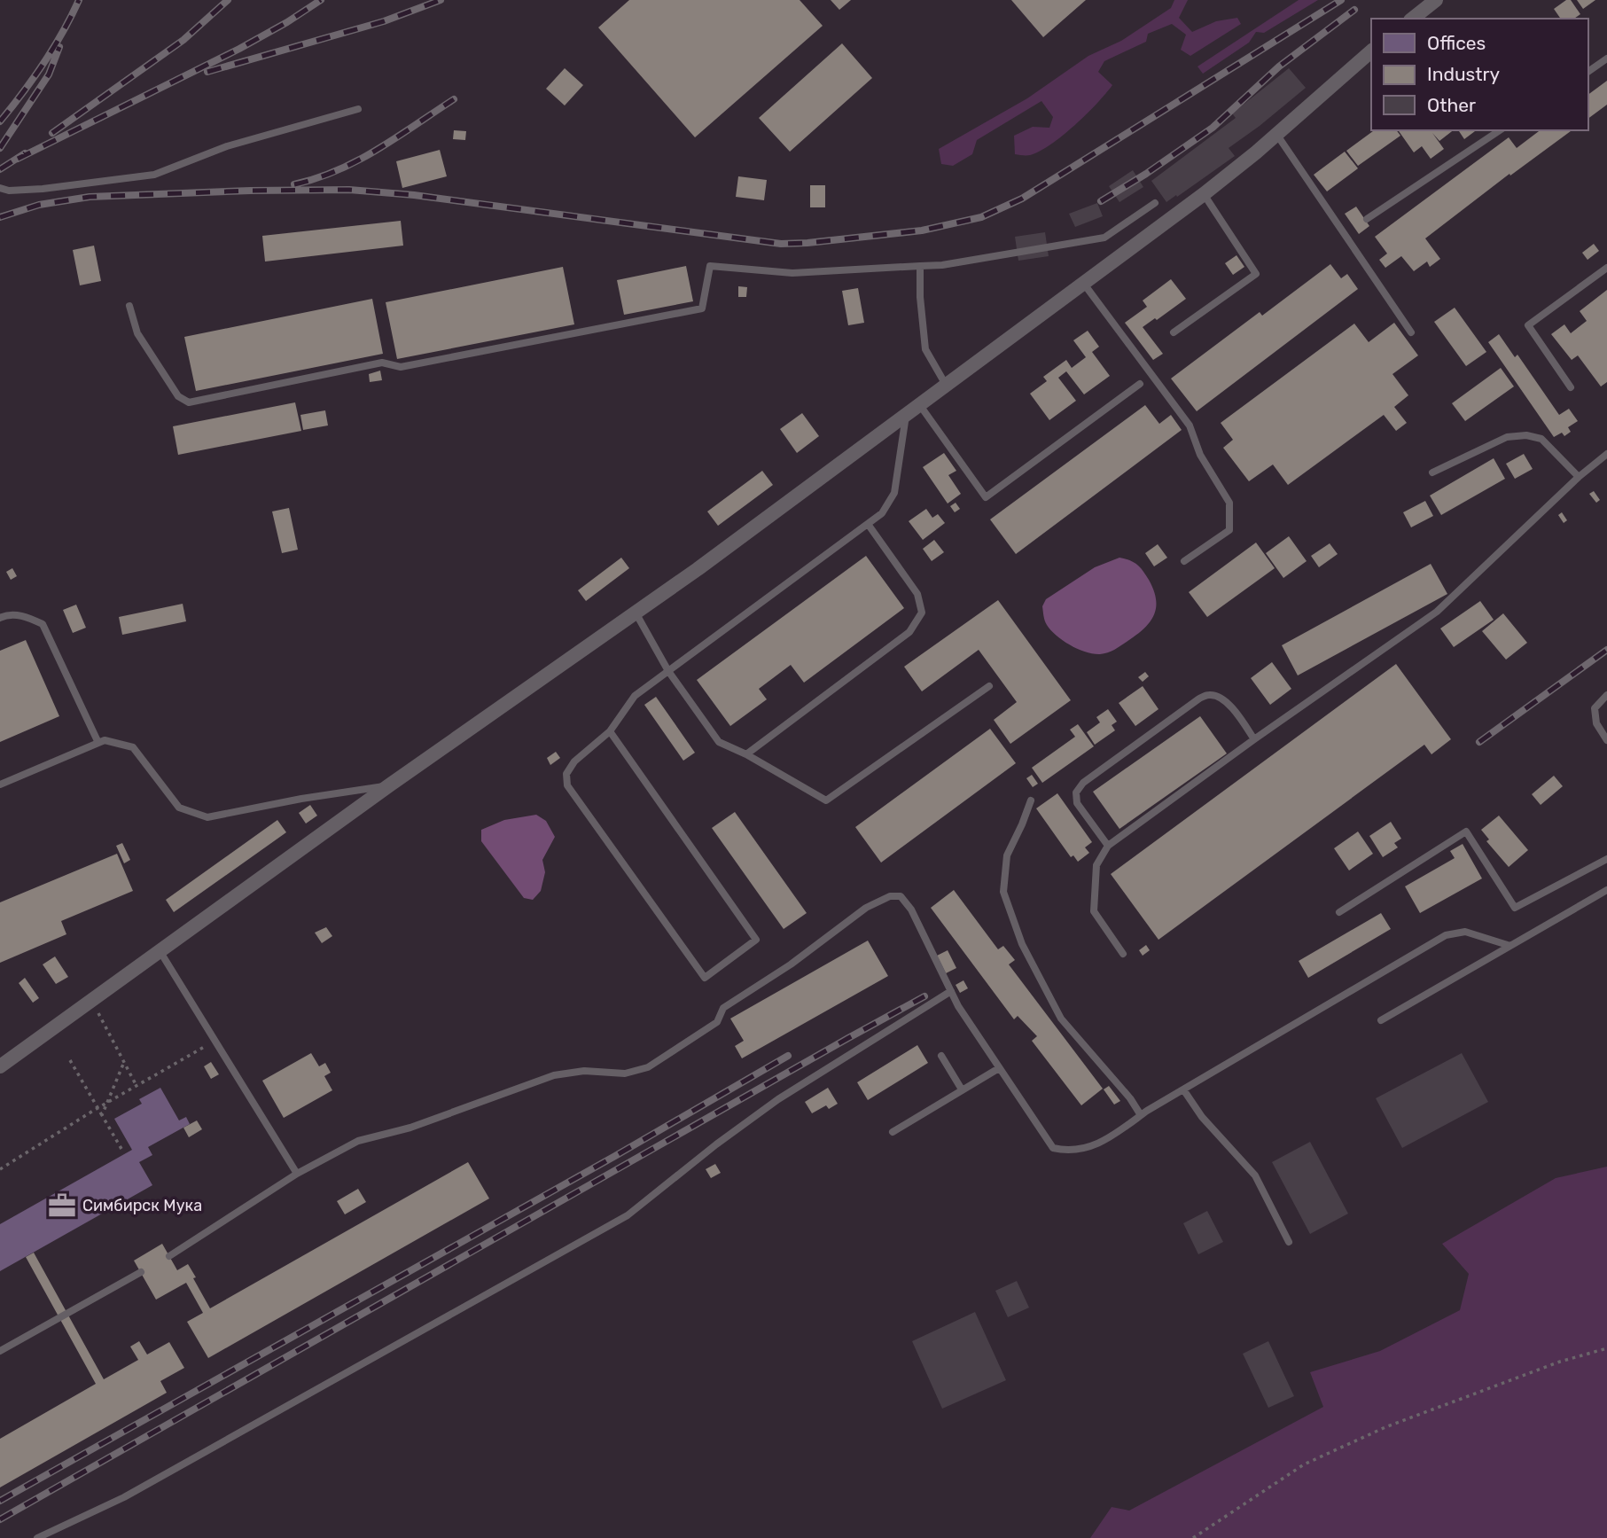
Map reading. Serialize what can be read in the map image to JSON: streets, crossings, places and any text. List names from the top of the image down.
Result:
{
  "places": {
    "office": ["Симбирск Мука"]
  },
  "legend": ["Offices", "Industry", "Other"]
}
